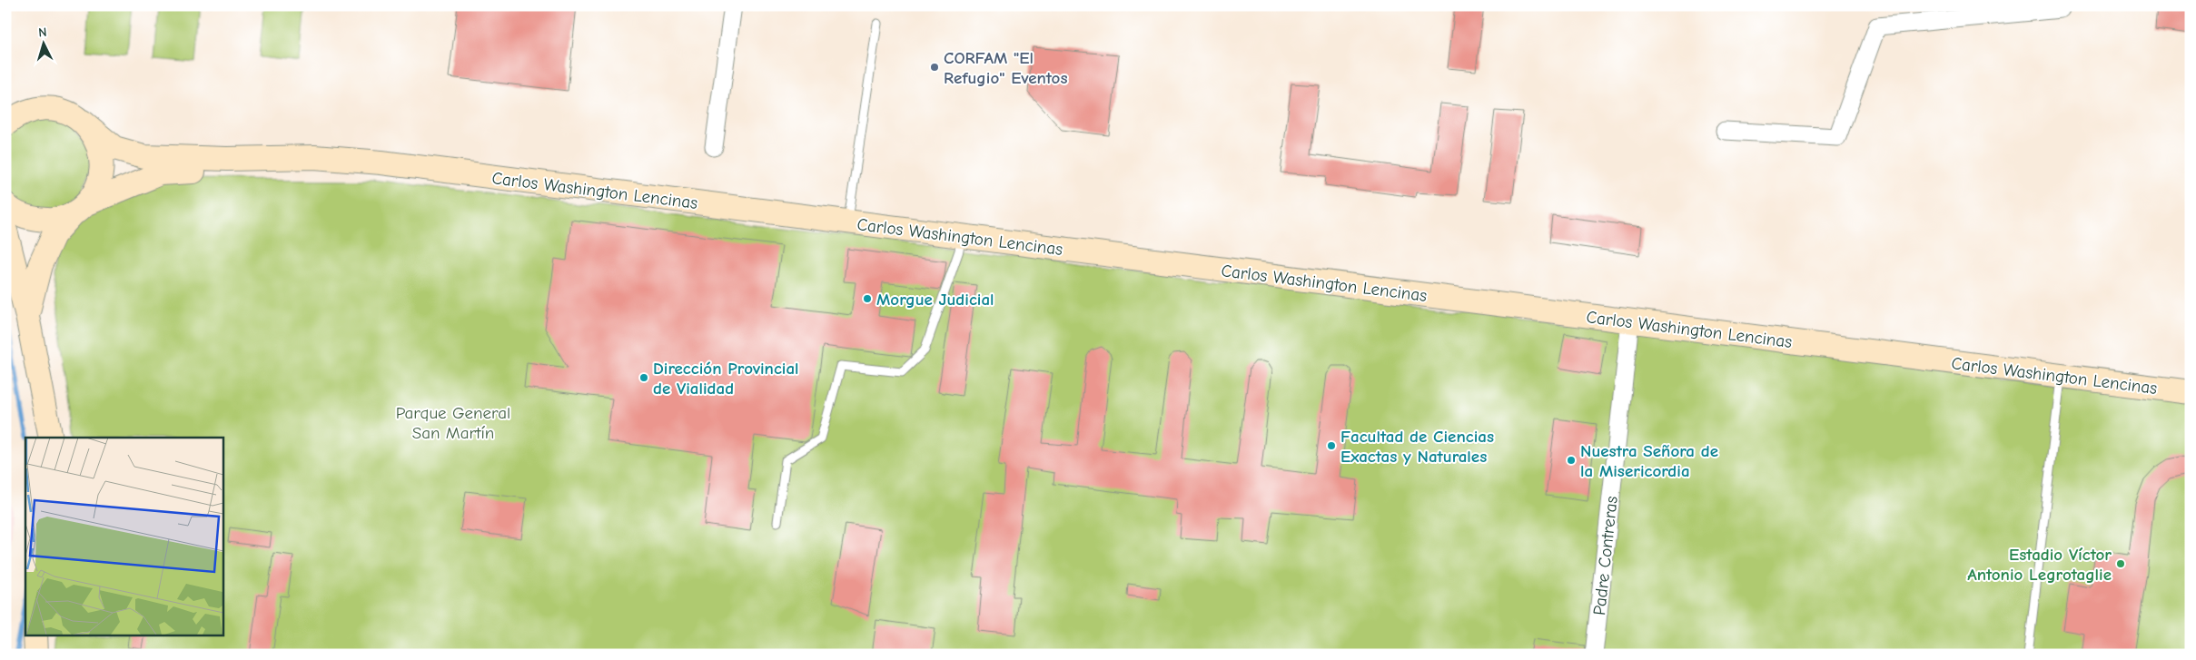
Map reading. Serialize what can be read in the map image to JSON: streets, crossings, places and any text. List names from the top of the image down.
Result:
{
  "streets": {
    "main road": ["Carlos Washington Lencinas"],
    "street": ["Padre Contreras"]
  },
  "crossings": [
    ["Carlos Washington Lencinas", "Padre Contreras"]
  ],
  "parks": ["Parque General San Martín"],
  "places": [
    "CORFAM \"El Refugio\" Eventos",
    "Morgue Judicial",
    "Dirección Provincial de Vialidad",
    "Facultad de Ciencias Exactas y Naturales",
    "Nuestra Señora de la Misericordia",
    "Estadio Víctor Antonio Legrotaglie"
  ],
  "north": "top"
}
